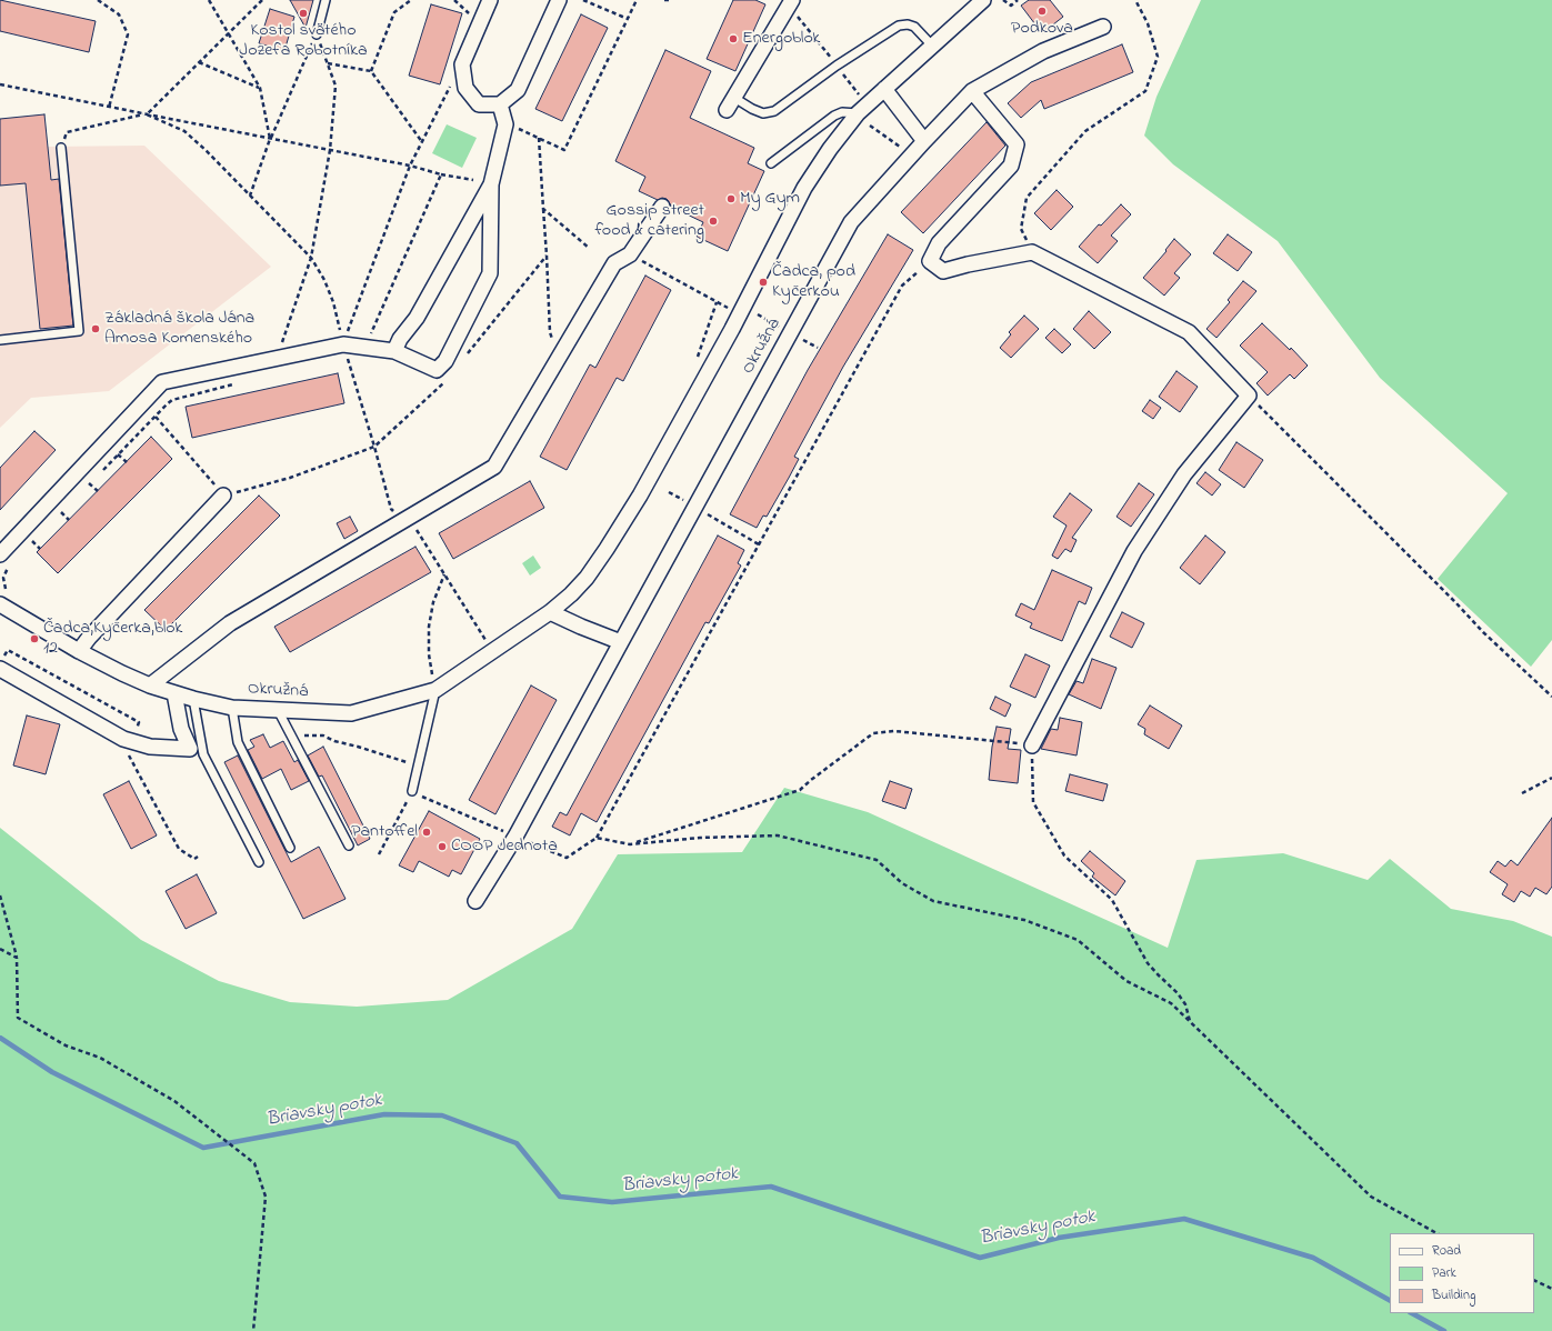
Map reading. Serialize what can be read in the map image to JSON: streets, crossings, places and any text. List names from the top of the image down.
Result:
{
  "streets": {
    "street": ["Okružná"]
  },
  "water": ["Briavsky potok"],
  "places": [
    "Podkova",
    "Kostol svätého Jozefa Robotníka",
    "Energoblok",
    "My Gym",
    "Gossip street food & catering",
    "Čadca, pod Kyčerkou",
    "Základná škola Jána Amosa Komenského",
    "Čadca,Kyčerka,blok 12",
    "Pantoffel",
    "COOP Jednota"
  ],
  "legend": ["Road", "Park", "Building"]
}
